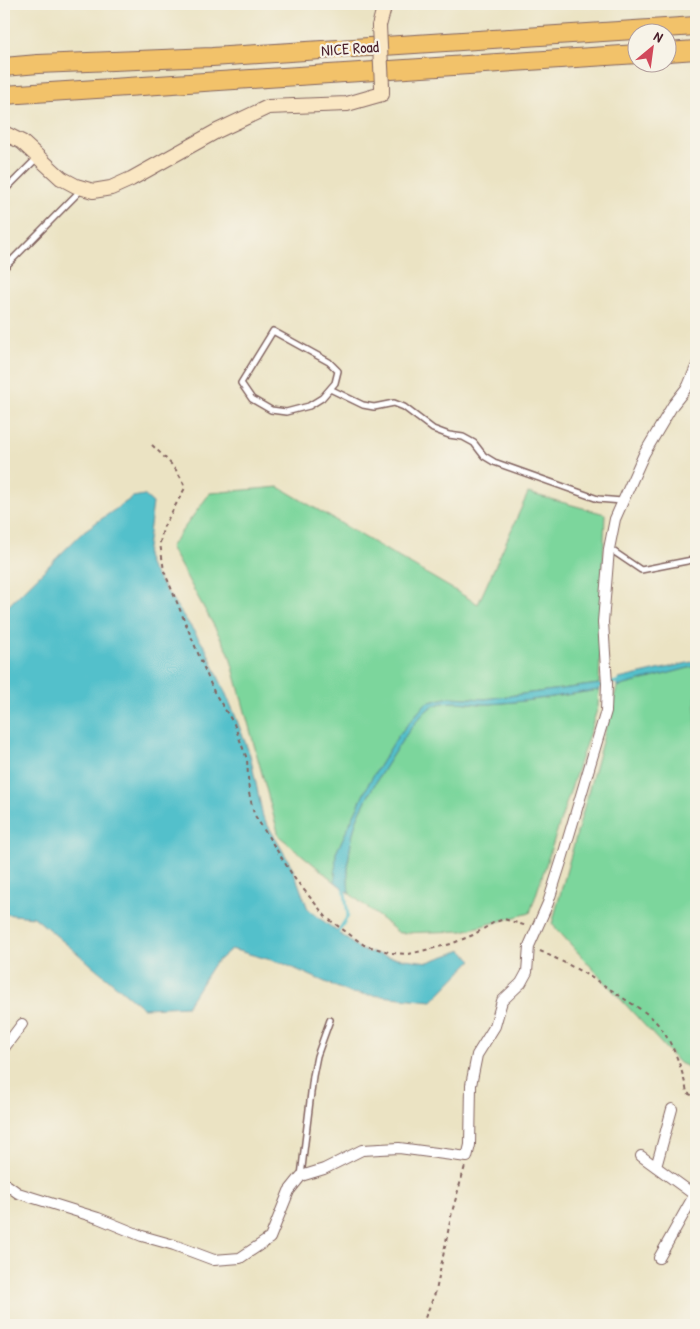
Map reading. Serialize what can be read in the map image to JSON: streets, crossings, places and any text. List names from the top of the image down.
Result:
{
  "streets": {
    "highway": ["NICE Road"]
  },
  "north": "top right"
}
